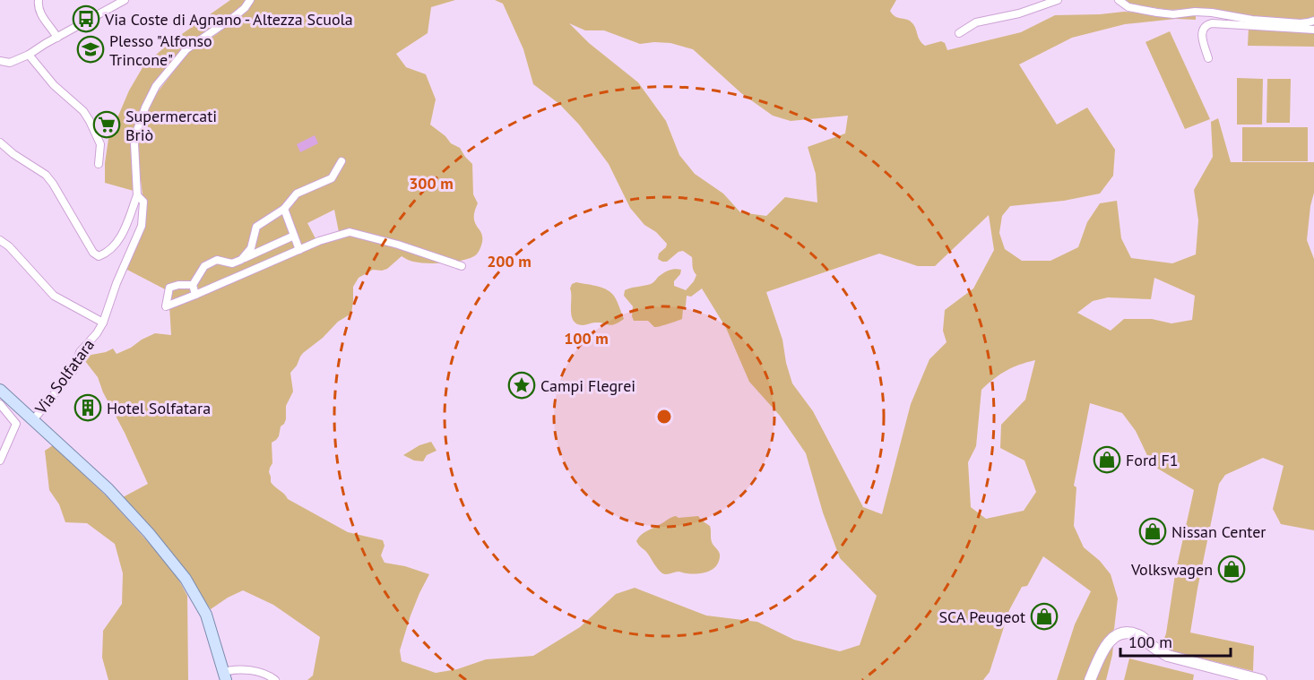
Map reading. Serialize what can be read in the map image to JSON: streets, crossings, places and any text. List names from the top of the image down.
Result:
{
  "streets": {
    "main road": ["Via Solfatara"]
  },
  "places": {
    "bus stop": ["Via Coste di Agnano - Altezza Scuola"],
    "school or university": ["Plesso \"Alfonso Trincone\""],
    "supermarket": ["Supermercati Briò"],
    "place": ["Campi Flegrei"],
    "building": ["Hotel Solfatara"],
    "shop": [
      "Ford F1",
      "Nissan Center",
      "Volkswagen",
      "SCA Peugeot"
    ]
  },
  "scale_bar": "100 m",
  "rings": ["300 m", "200 m", "100 m"]
}
